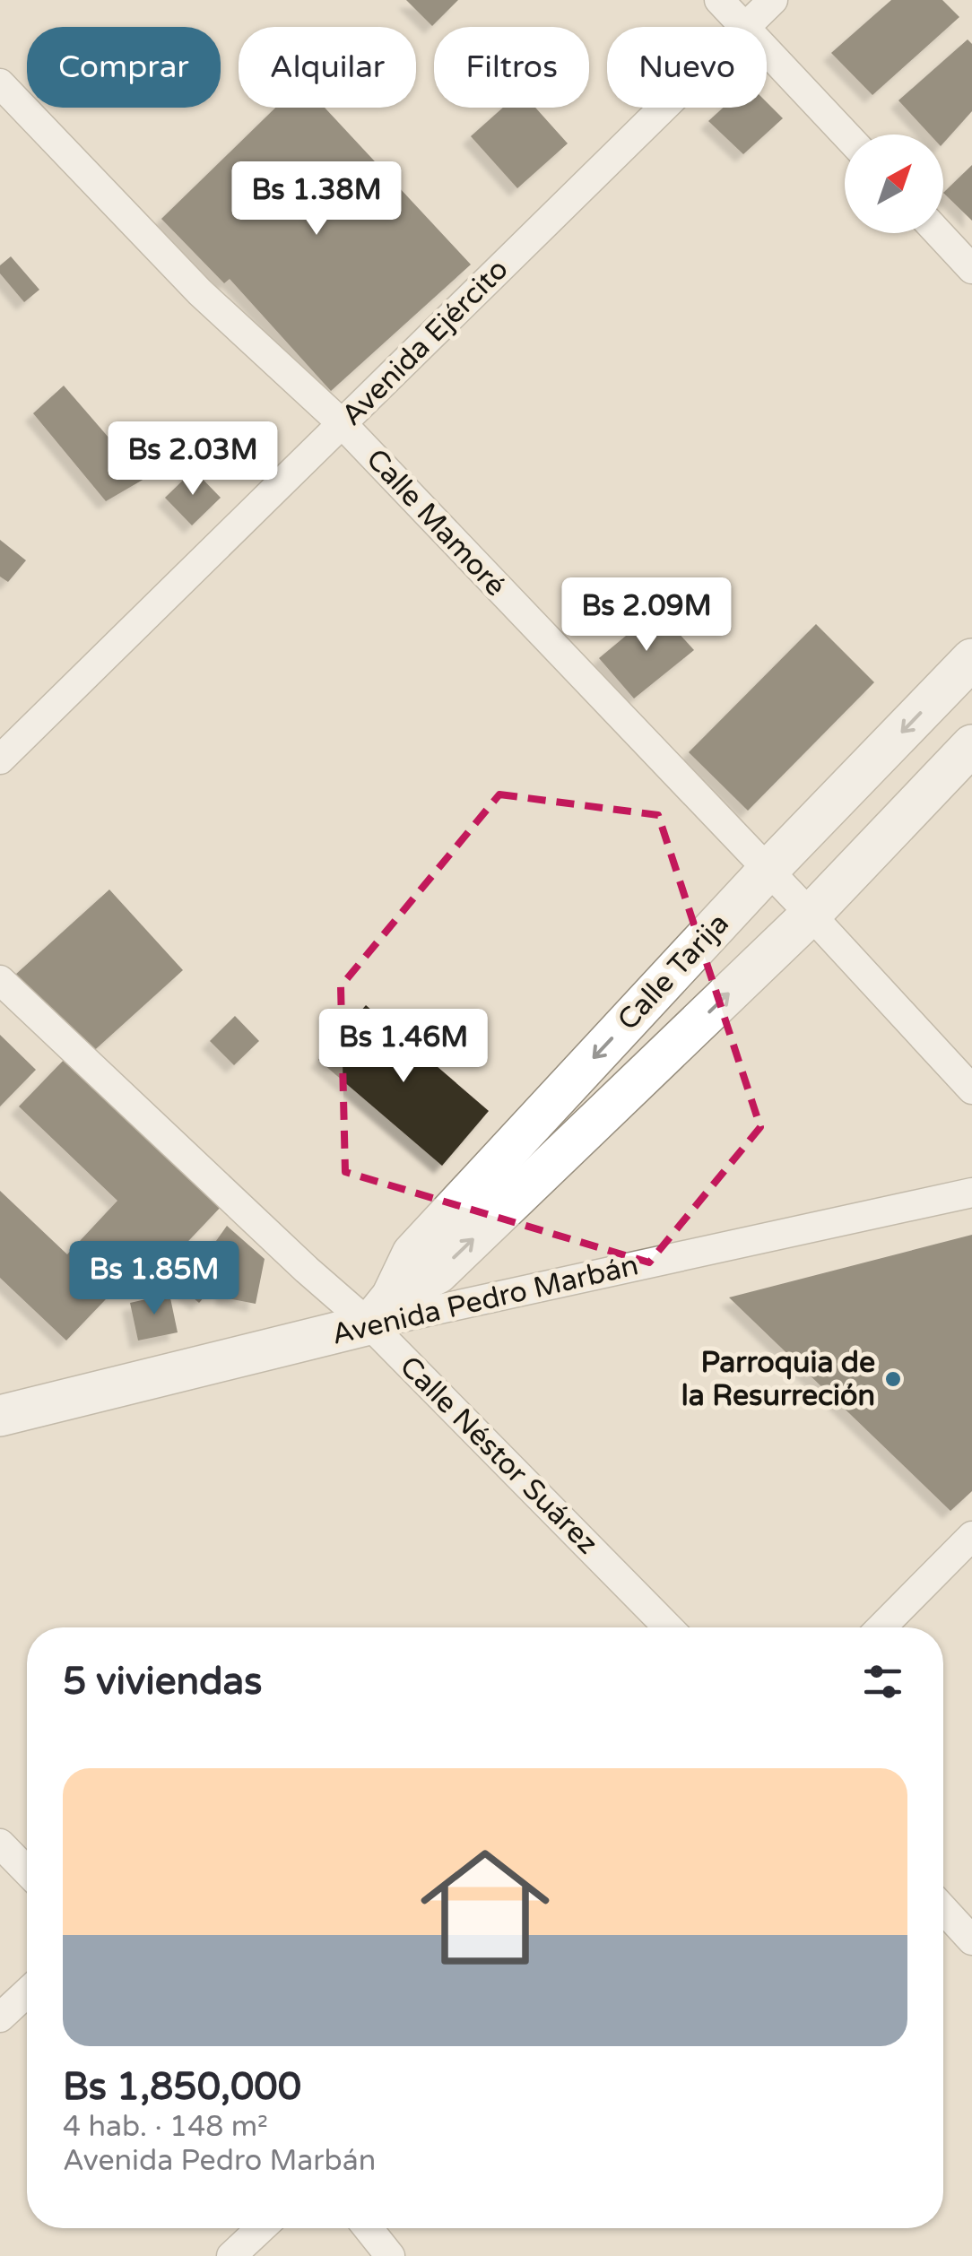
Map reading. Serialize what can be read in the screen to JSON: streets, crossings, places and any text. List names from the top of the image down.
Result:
{
  "streets": {
    "street": [
      "Avenida Ejército",
      "Calle Mamoré",
      "Calle Tarija",
      "Avenida Pedro Marbán",
      "Calle Néstor Suárez"
    ]
  },
  "crossings": [
    ["Avenida Ejército", "Calle Mamoré"],
    ["Calle Mamoré", "Calle Tarija"],
    ["Calle Tarija", "Avenida Pedro Marbán"],
    ["Calle Tarija", "Calle Néstor Suárez"],
    ["Avenida Pedro Marbán", "Calle Néstor Suárez"]
  ],
  "places": ["Parroquia de la Resurreción"],
  "north": "top right",
  "page": {
    "chip": [
      "Comprar",
      "Alquilar",
      "Filtros",
      "Nuevo"
    ],
    "price": [
      "Bs 1.38M",
      "Bs 2.03M",
      "Bs 2.09M",
      "Bs 1.46M",
      "Bs 1.85M"
    ],
    "heading": "5 viviendas",
    "list": [
      {
        "name": "Bs 1,850,000",
        "note": "4 hab. · 148 m² · Avenida Pedro Marbán"
      }
    ]
  }
}
